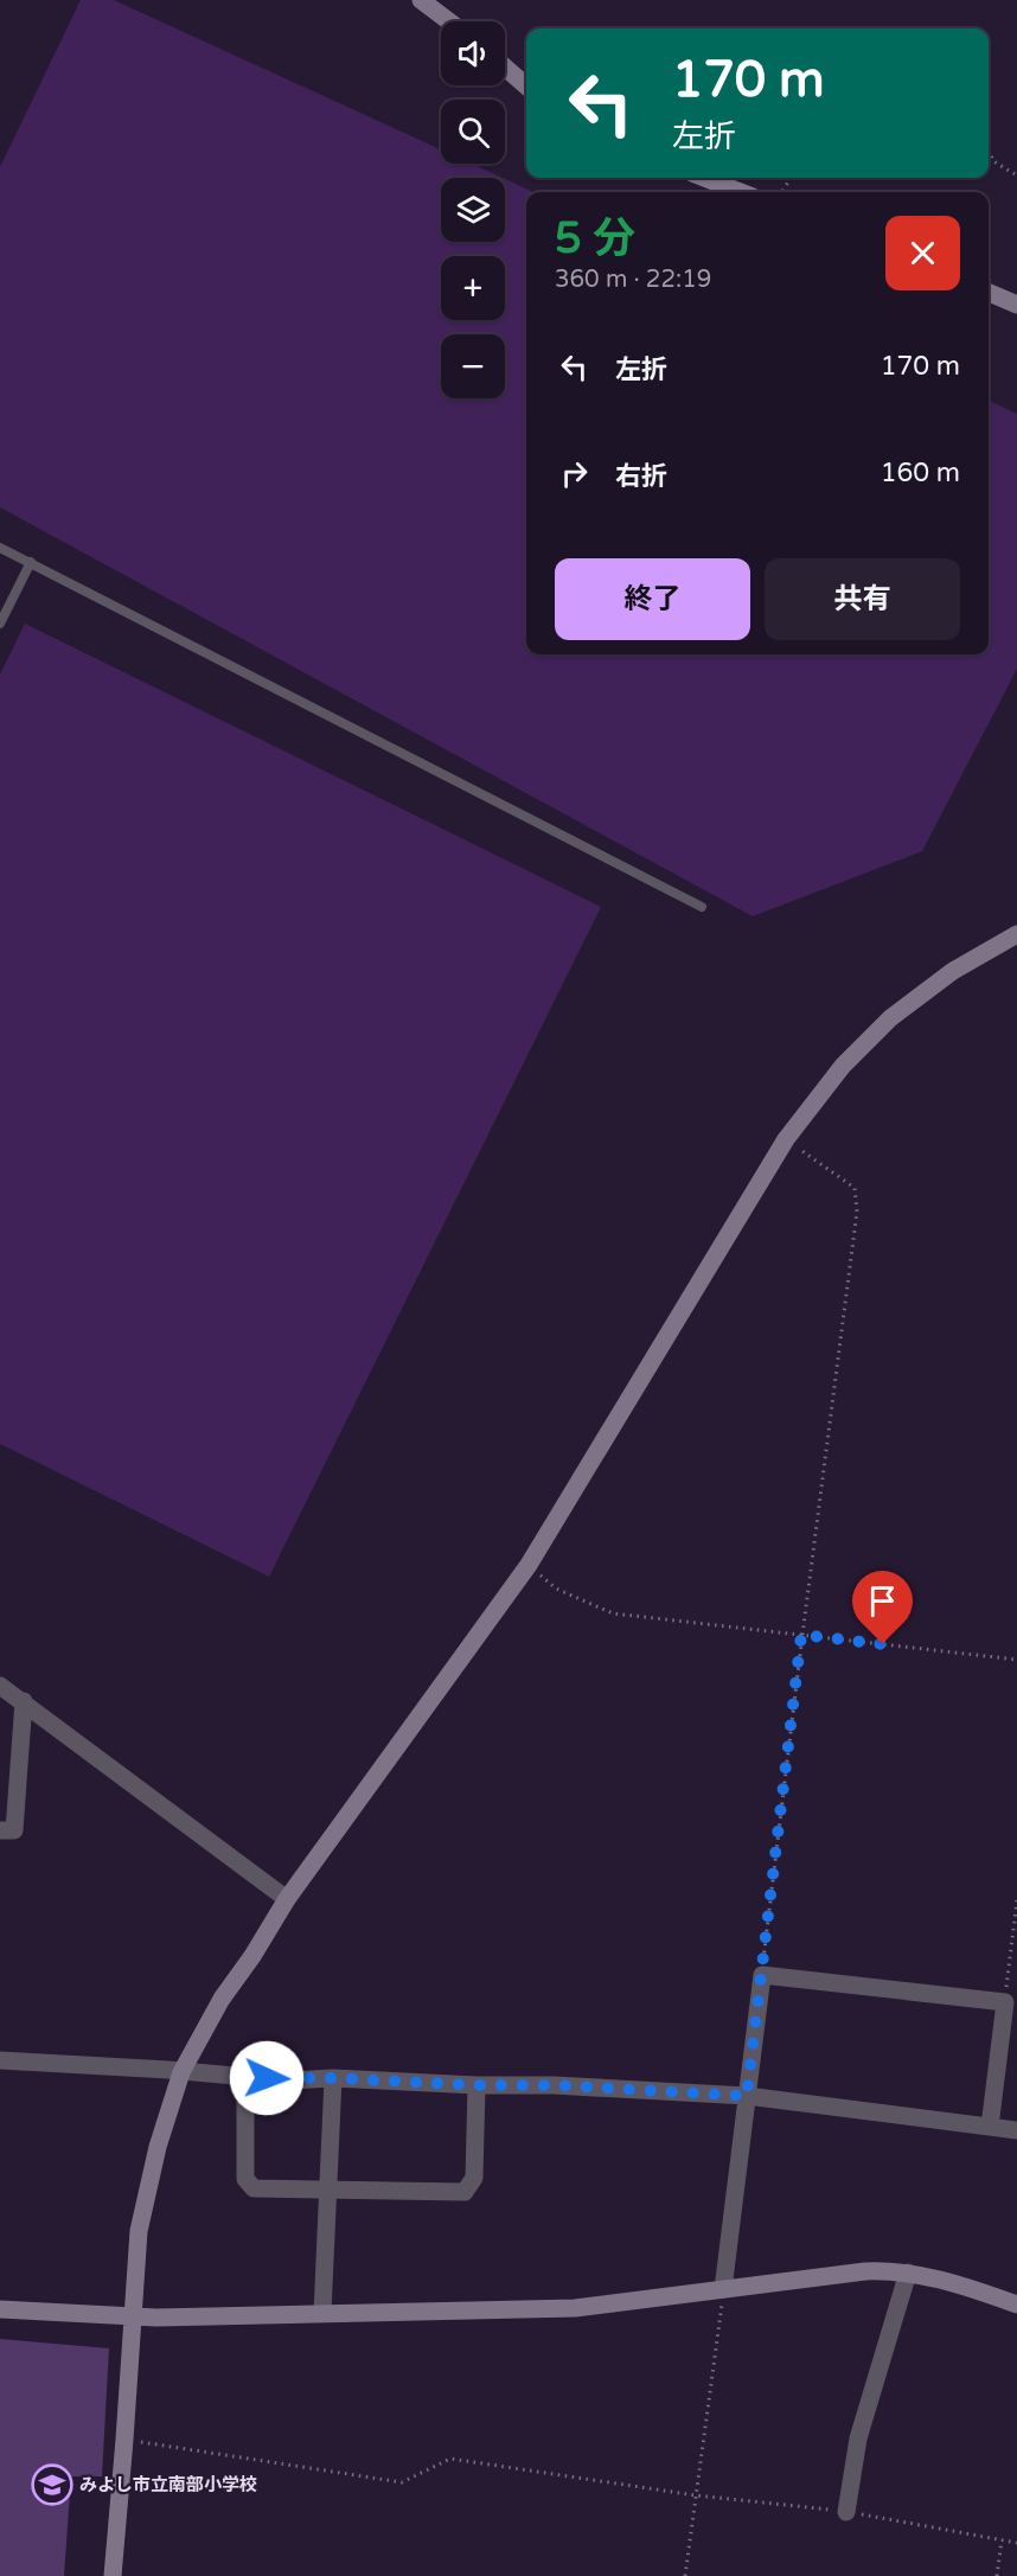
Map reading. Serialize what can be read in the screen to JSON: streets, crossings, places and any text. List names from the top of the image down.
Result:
{
  "places": {
    "school or university": ["みよし市立南部小学校"]
  },
  "page": {
    "map_buttons": ["+", "−"],
    "turn": ["170 m", "左折"],
    "heading": ["5 分", "360 m · 22:19"],
    "list": [
      {
        "name": "左折",
        "value": "170 m"
      },
      {
        "name": "右折",
        "value": "160 m"
      }
    ],
    "buttons": ["終了", "共有"]
  }
}
